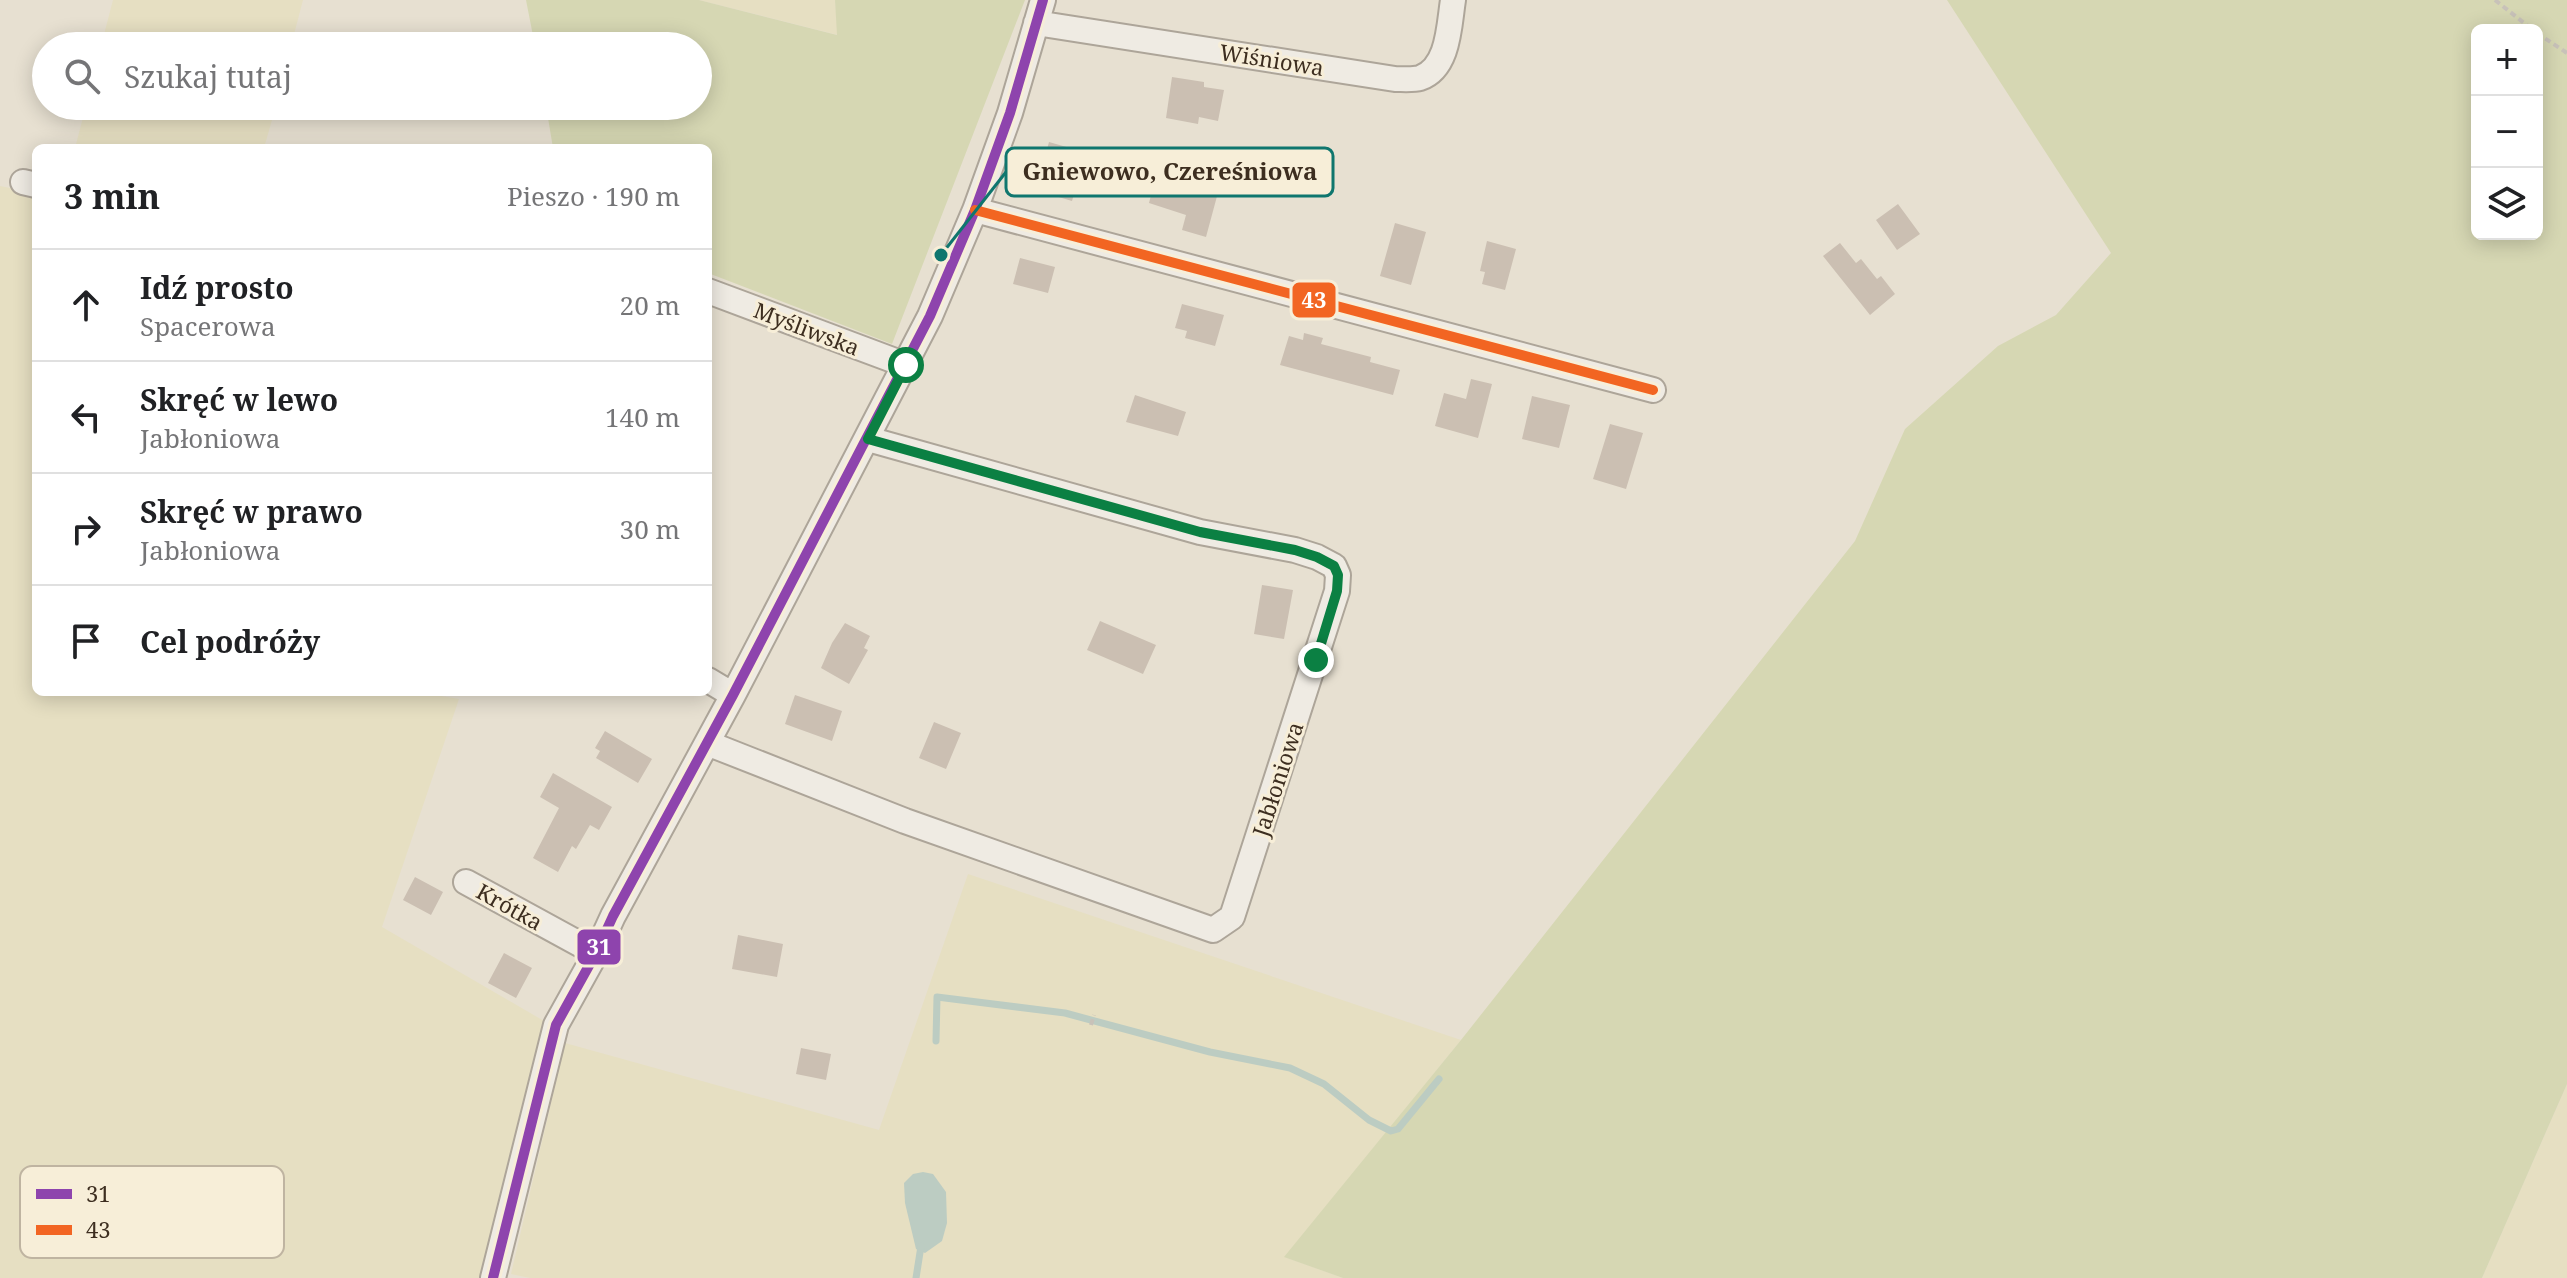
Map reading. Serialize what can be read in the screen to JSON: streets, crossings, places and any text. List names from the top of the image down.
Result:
{
  "streets": {
    "street": [
      "Wiśniowa",
      "Myśliwska",
      "Jabłoniowa",
      "Krótka"
    ]
  },
  "places": ["Gniewowo, Czereśniowa"],
  "lines": ["transit line 31", "transit line 43"],
  "legend": ["31", "43"],
  "page": {
    "map_buttons": ["+", "−"],
    "search": "Szukaj tutaj",
    "heading": ["3 min", "Pieszo · 190 m"],
    "list": [
      ["Idź prosto", "Spacerowa", "20 m"],
      ["Skręć w lewo", "Jabłoniowa", "140 m"],
      ["Skręć w prawo", "Jabłoniowa", "30 m"],
      "Cel podróży"
    ]
  }
}
